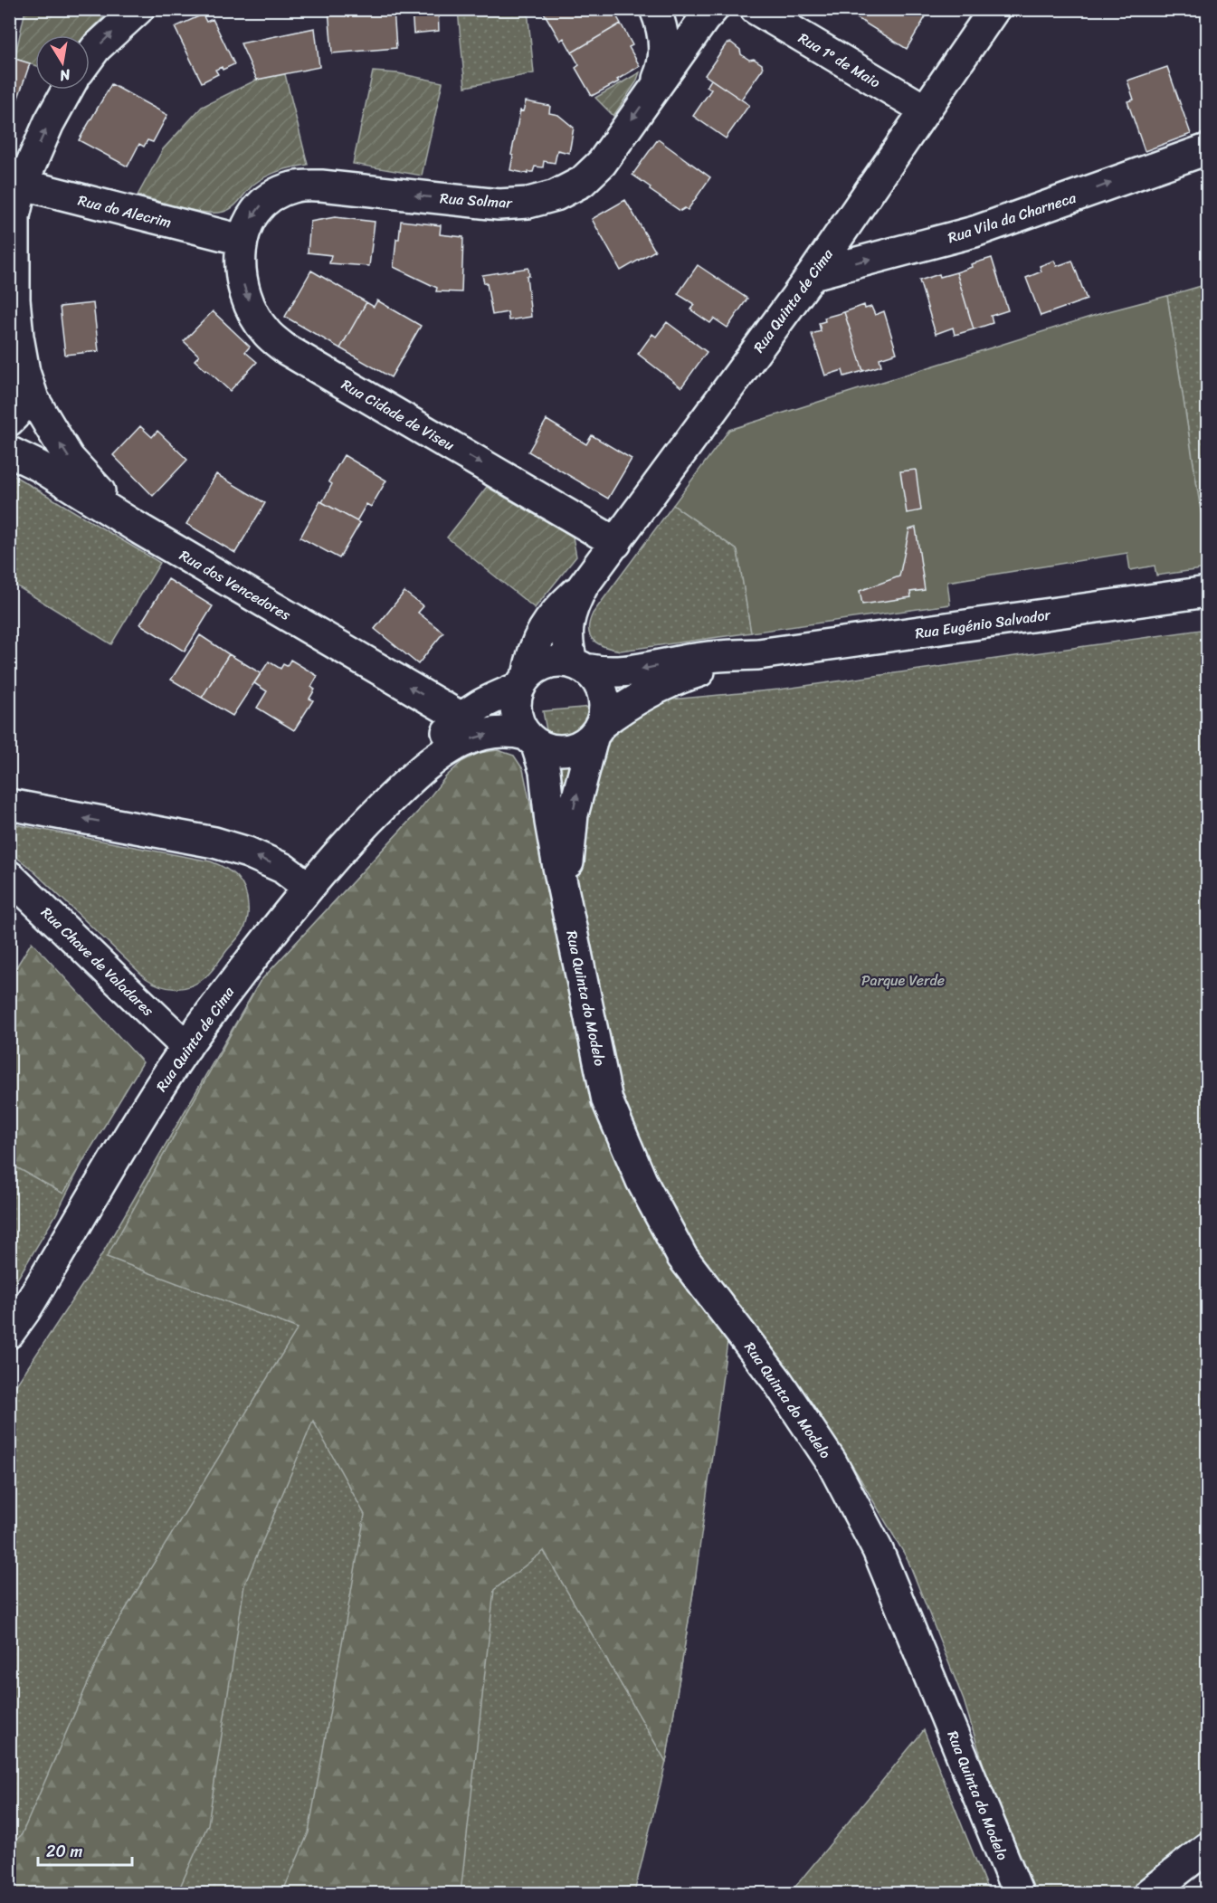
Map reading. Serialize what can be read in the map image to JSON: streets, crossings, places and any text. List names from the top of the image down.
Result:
{
  "streets": {
    "street": [
      "Rua 1º de Maio",
      "Rua Solmar",
      "Rua do Alecrim",
      "Rua Vila da Charneca",
      "Rua Quinta de Cima",
      "Rua Cidade de Viseu",
      "Rua dos Vencedores",
      "Rua Eugénio Salvador",
      "Rua Chave de Valadares",
      "Rua Quinta do Modelo"
    ]
  },
  "crossings": [
    ["Rua 1º de Maio", "Rua Quinta de Cima"],
    ["Rua Solmar", "Rua do Alecrim"],
    ["Rua Solmar", "Rua Cidade de Viseu"],
    ["Rua do Alecrim", "Rua Cidade de Viseu"],
    ["Rua Vila da Charneca", "Rua Quinta de Cima"],
    ["Rua Quinta de Cima", "Rua Cidade de Viseu"],
    ["Rua Quinta de Cima", "Rua dos Vencedores"],
    ["Rua Quinta de Cima", "Rua Eugénio Salvador"],
    ["Rua Quinta de Cima", "Rua Chave de Valadares"],
    ["Rua Quinta de Cima", "Rua Quinta do Modelo"],
    ["Rua Eugénio Salvador", "Rua Quinta do Modelo"]
  ],
  "one_way": ["Rua Solmar", "Rua Vila da Charneca"],
  "parks": ["Parque Verde"],
  "scale_bar": "20 m",
  "north": "bottom"
}
